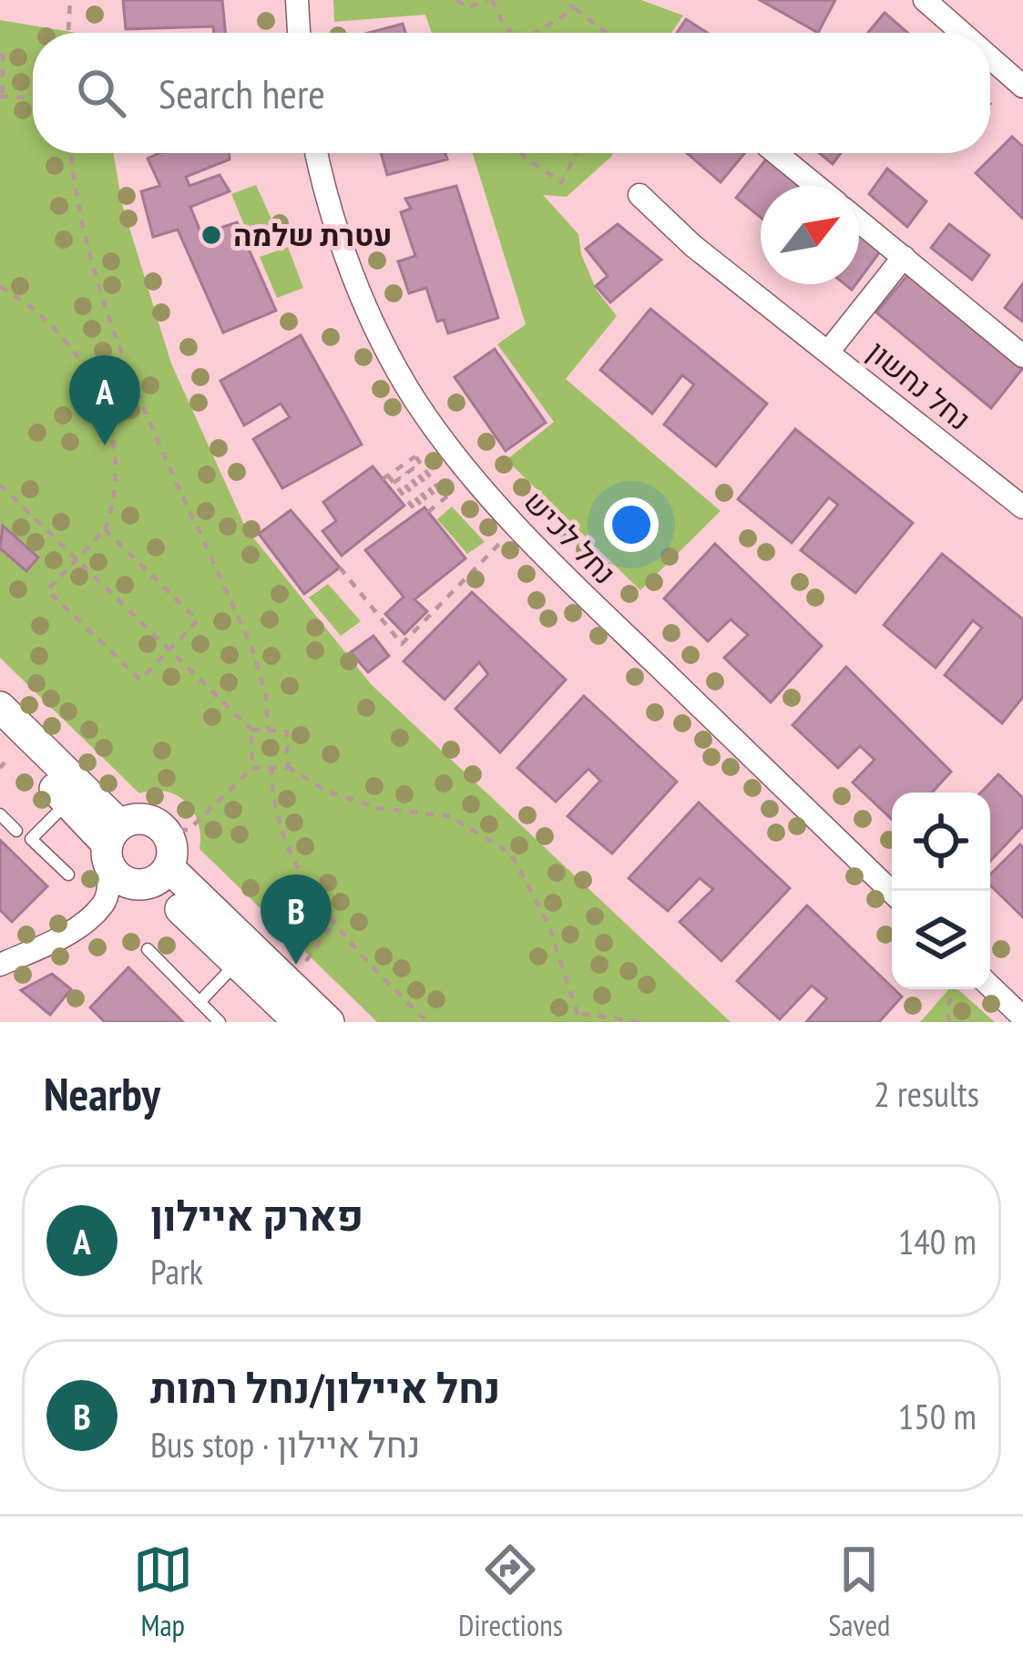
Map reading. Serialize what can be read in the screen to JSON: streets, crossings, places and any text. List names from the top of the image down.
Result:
{
  "streets": {
    "street": ["נחל נחשון", "נחל לכיש"]
  },
  "places": ["עטרת שלמה"],
  "north": "top right",
  "page": {
    "search": "Search here",
    "pins": ["A", "B"],
    "heading": ["Nearby", "2 results"],
    "list": [
      {
        "mark": "A",
        "name": "פארק איילון",
        "note": "Park",
        "value": "140 m"
      },
      {
        "mark": "B",
        "name": "נחל איילון/נחל רמות",
        "note": "Bus stop · נחל איילון",
        "value": "150 m"
      }
    ],
    "nav": ["Map", "Directions", "Saved"]
  }
}
